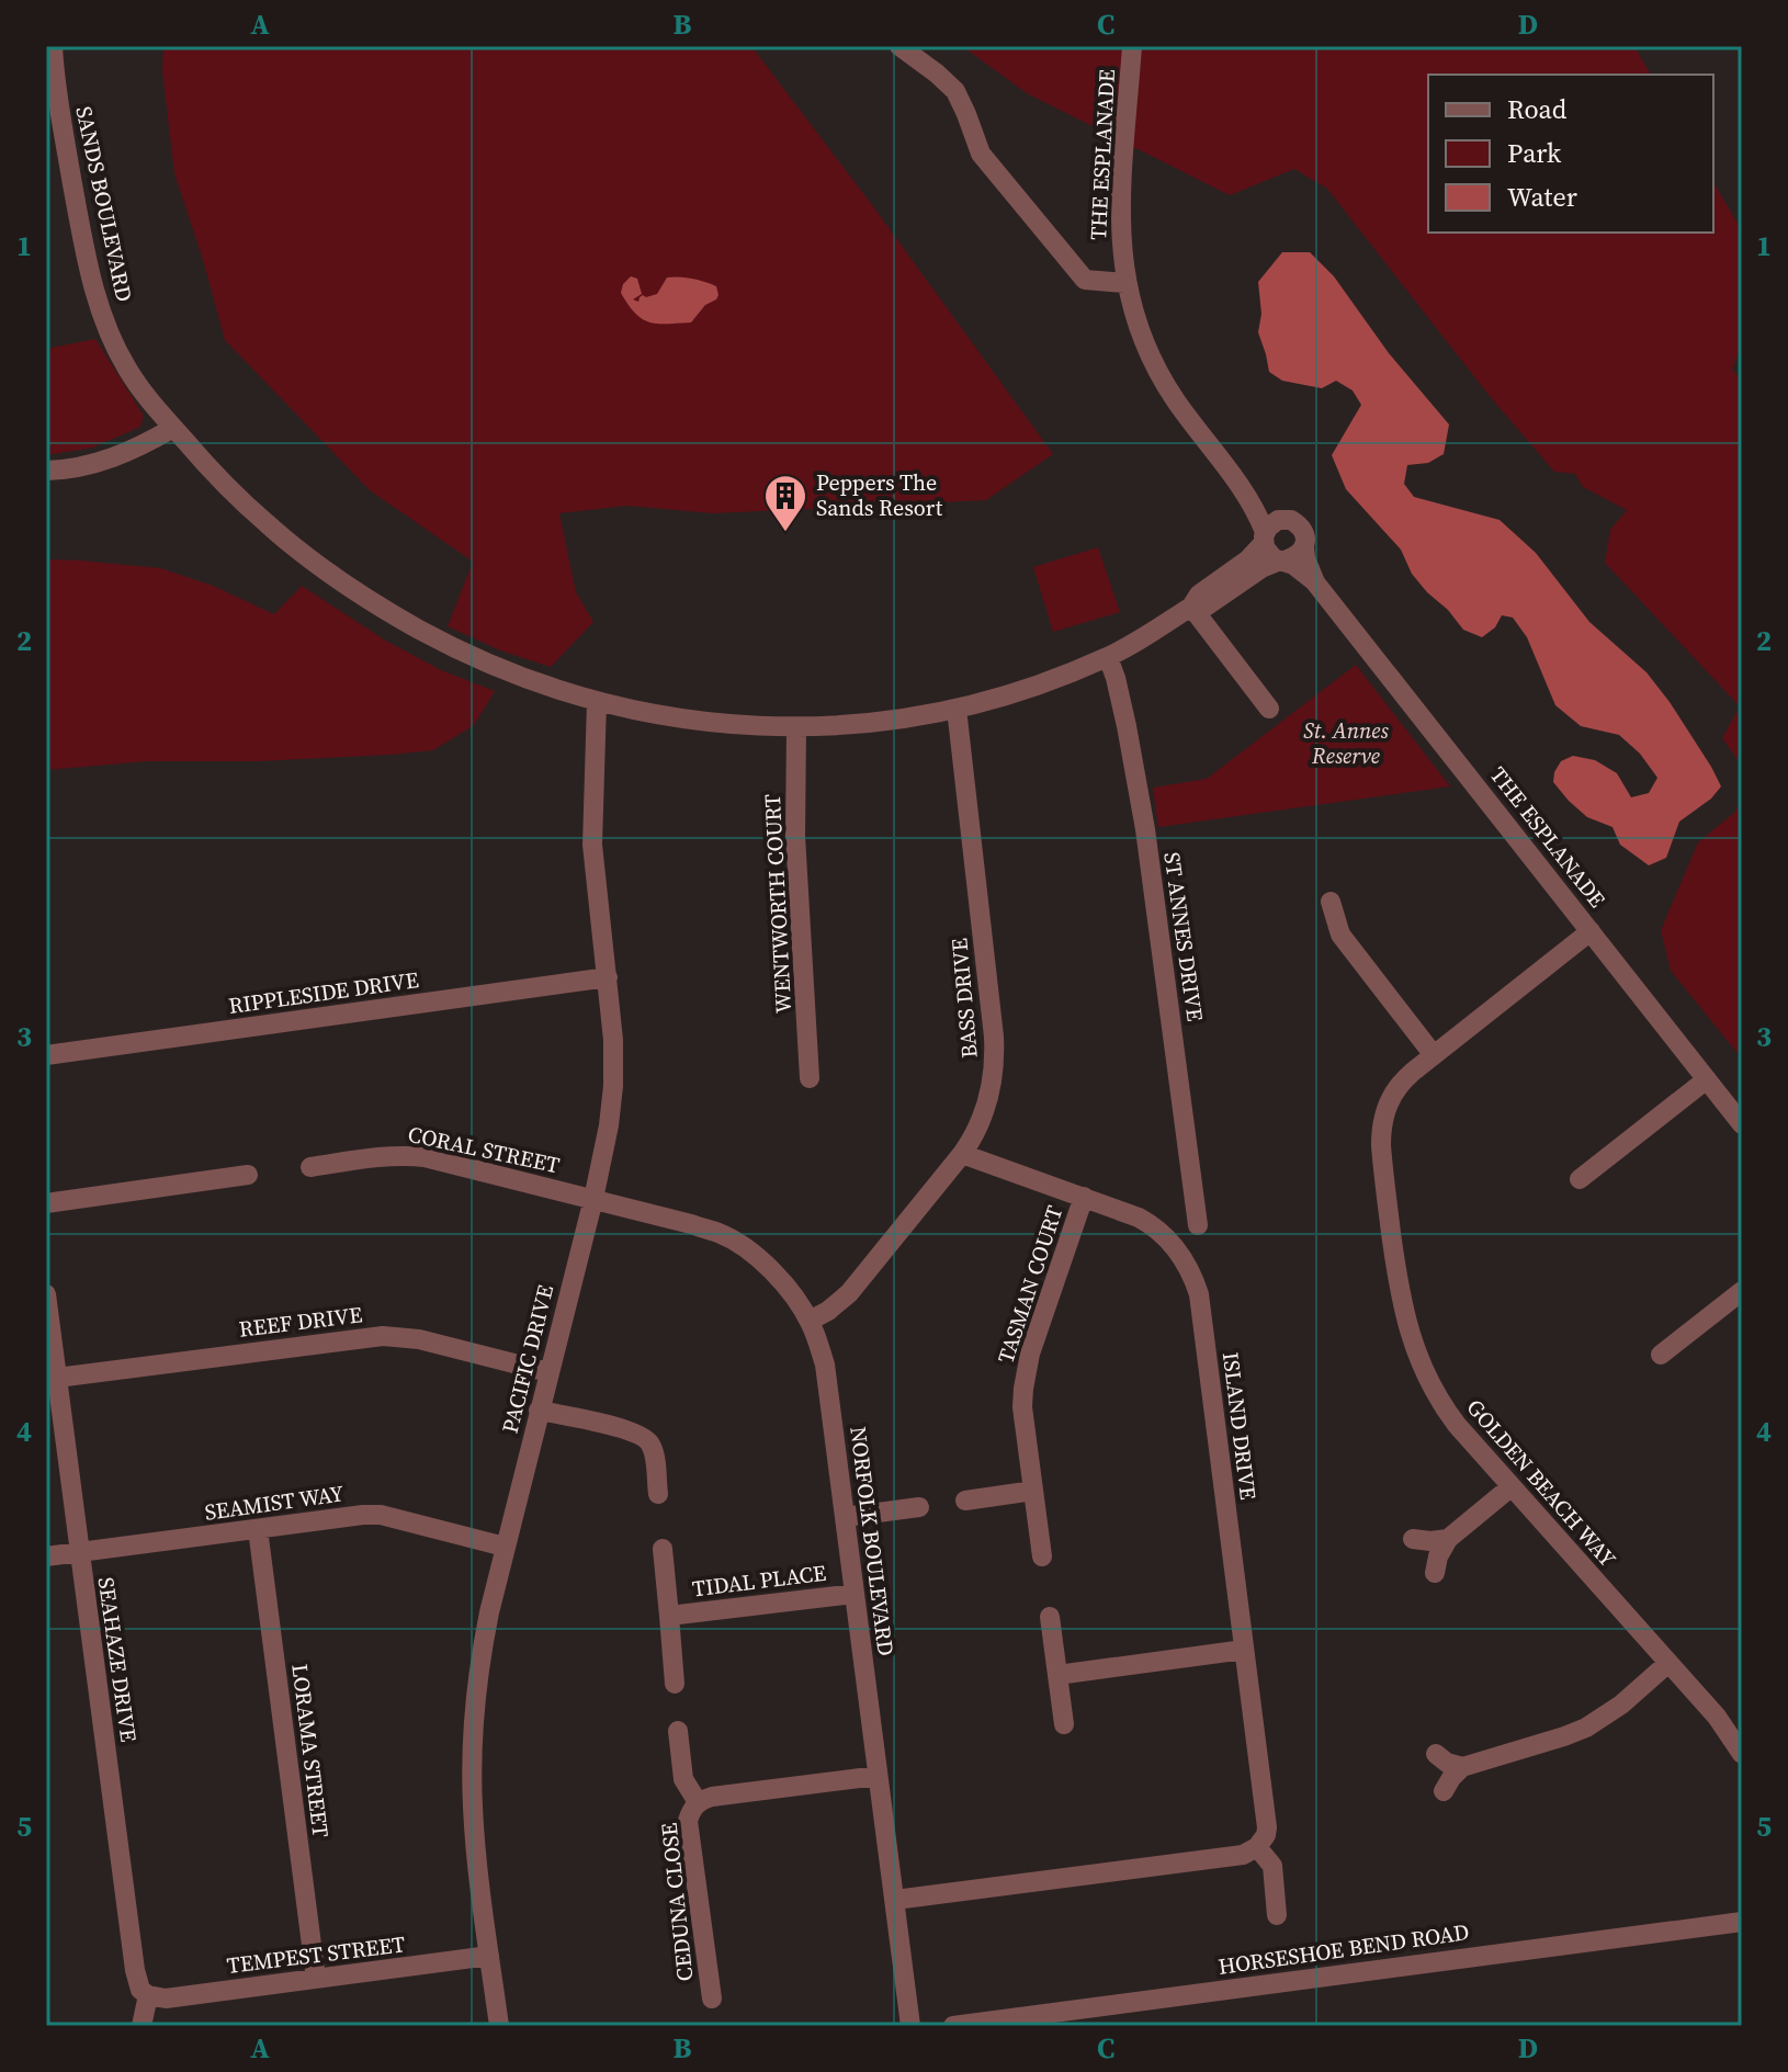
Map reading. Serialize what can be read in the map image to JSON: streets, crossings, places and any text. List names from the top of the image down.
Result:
{
  "streets": {
    "street": [
      "THE ESPLANADE",
      "SANDS BOULEVARD",
      "WENTWORTH COURT",
      "ST ANNES DRIVE",
      "RIPPLESIDE DRIVE",
      "BASS DRIVE",
      "CORAL STREET",
      "TASMAN COURT",
      "REEF DRIVE",
      "PACIFIC DRIVE",
      "ISLAND DRIVE",
      "GOLDEN BEACH WAY",
      "SEAMIST WAY",
      "NORFOLK BOULEVARD",
      "TIDAL PLACE",
      "SEAHAZE DRIVE",
      "LORAMA STREET",
      "CEDUNA CLOSE",
      "HORSESHOE BEND ROAD",
      "TEMPEST STREET"
    ]
  },
  "crossings": [
    ["THE ESPLANADE", "SANDS BOULEVARD"],
    ["THE ESPLANADE", "GOLDEN BEACH WAY"],
    ["SANDS BOULEVARD", "WENTWORTH COURT"],
    ["SANDS BOULEVARD", "ST ANNES DRIVE"],
    ["SANDS BOULEVARD", "BASS DRIVE"],
    ["SANDS BOULEVARD", "PACIFIC DRIVE"],
    ["RIPPLESIDE DRIVE", "PACIFIC DRIVE"],
    ["BASS DRIVE", "ISLAND DRIVE"],
    ["BASS DRIVE", "NORFOLK BOULEVARD"],
    ["CORAL STREET", "PACIFIC DRIVE"],
    ["CORAL STREET", "NORFOLK BOULEVARD"],
    ["TASMAN COURT", "ISLAND DRIVE"],
    ["REEF DRIVE", "PACIFIC DRIVE"],
    ["REEF DRIVE", "SEAHAZE DRIVE"],
    ["PACIFIC DRIVE", "SEAMIST WAY"],
    ["PACIFIC DRIVE", "NORFOLK BOULEVARD"],
    ["PACIFIC DRIVE", "TEMPEST STREET"],
    ["SEAMIST WAY", "SEAHAZE DRIVE"],
    ["SEAMIST WAY", "LORAMA STREET"],
    ["NORFOLK BOULEVARD", "TIDAL PLACE"],
    ["NORFOLK BOULEVARD", "CEDUNA CLOSE"],
    ["SEAHAZE DRIVE", "TEMPEST STREET"],
    ["LORAMA STREET", "TEMPEST STREET"]
  ],
  "parks": ["St. Annes Reserve"],
  "places": {
    "building": ["Peppers The Sands Resort"]
  },
  "legend": ["Road", "Park", "Water"],
  "grid": {
    "columns": [
      "A",
      "B",
      "C",
      "D"
    ],
    "rows": [
      "1",
      "2",
      "3",
      "4",
      "5"
    ]
  }
}
